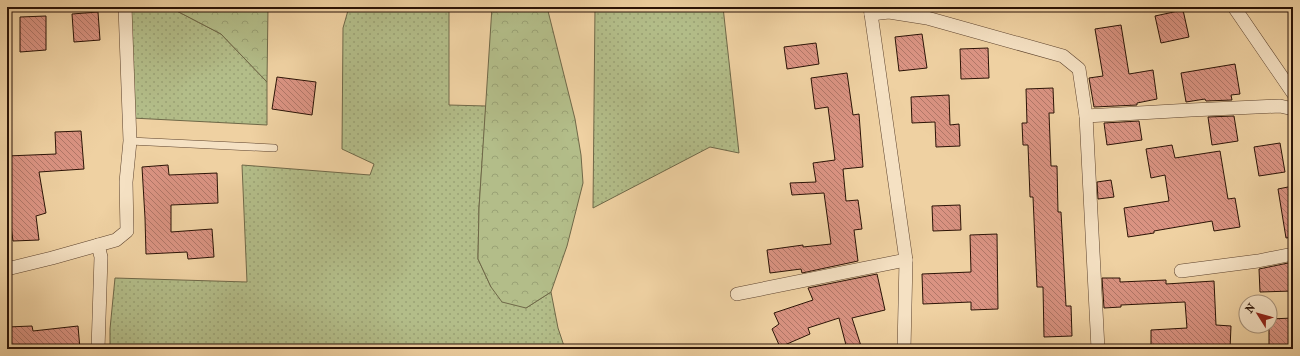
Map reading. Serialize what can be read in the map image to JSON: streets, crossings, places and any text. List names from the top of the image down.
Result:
{
  "north": "top left"
}
